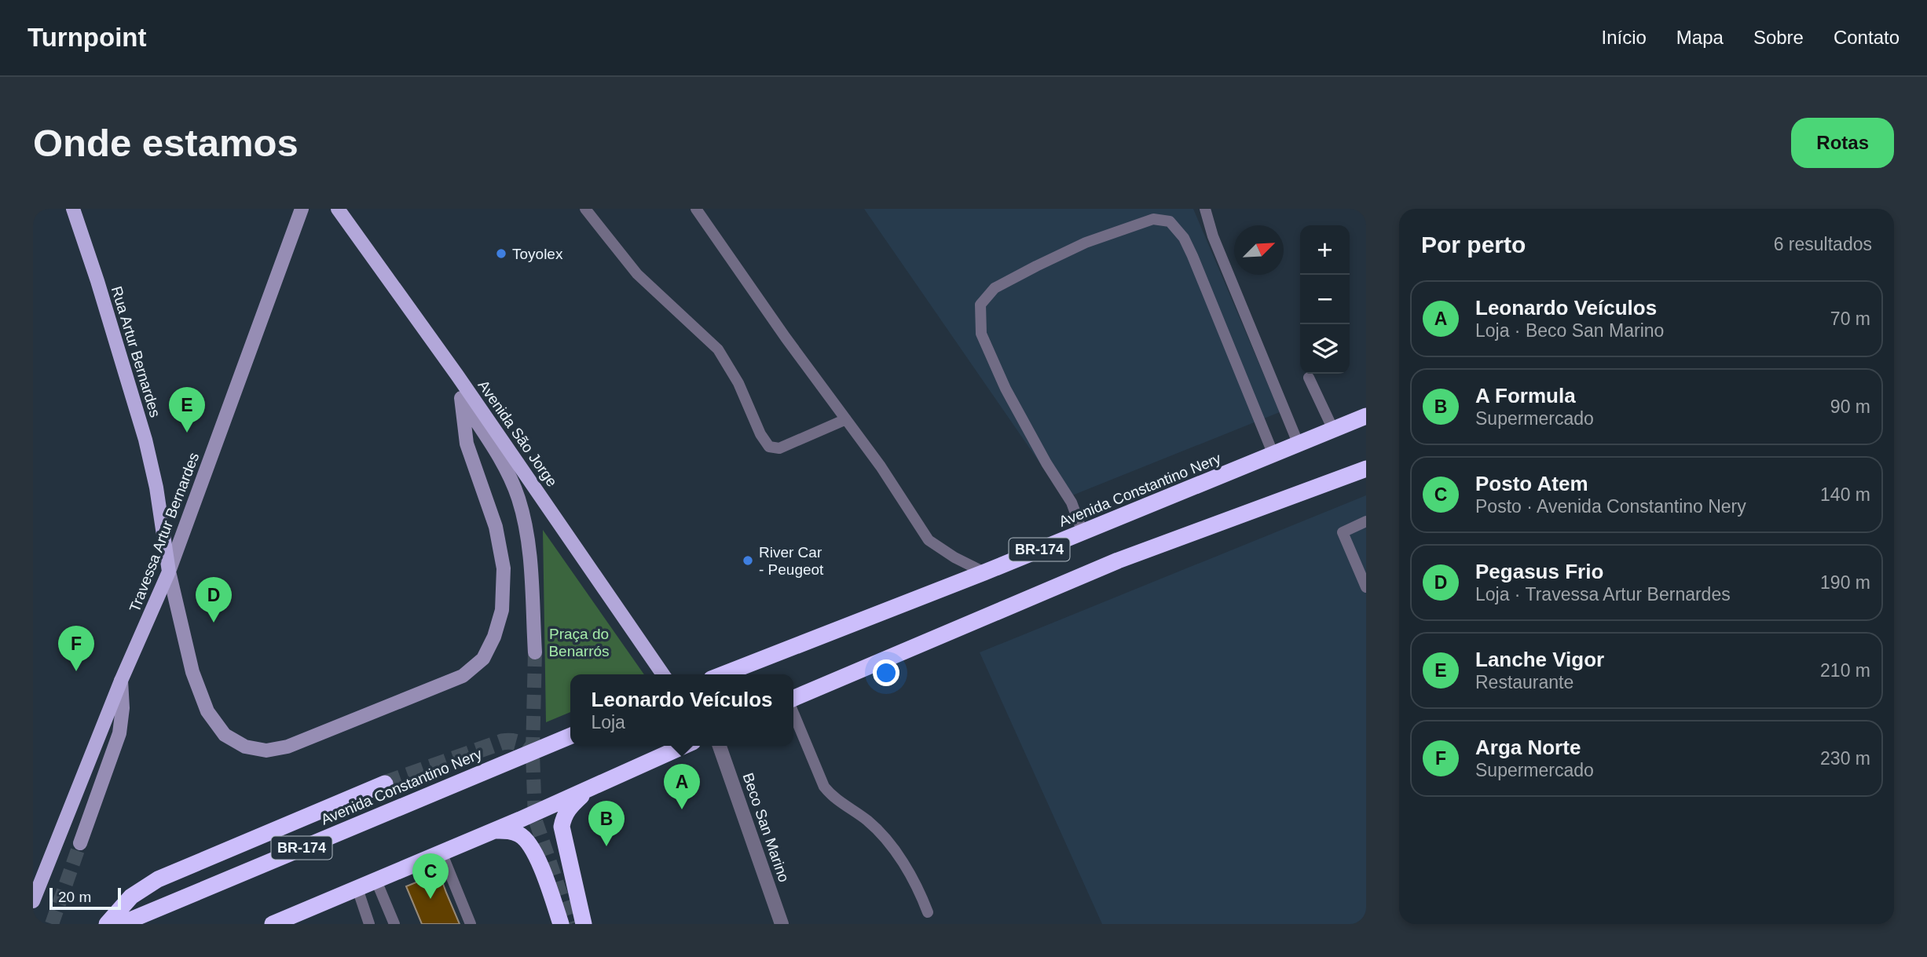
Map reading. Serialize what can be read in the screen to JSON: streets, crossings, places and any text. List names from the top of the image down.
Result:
{
  "streets": {
    "highway": ["Avenida Constantino Nery", "BR-174"],
    "main road": ["Rua Artur Bernardes", "Avenida São Jorge", "Travessa Artur Bernardes"],
    "street": ["Beco San Marino"]
  },
  "crossings": [
    ["Rua Artur Bernardes", "Travessa Artur Bernardes"]
  ],
  "parks": ["Praça do Benarrós"],
  "places": ["Toyolex", "River Car - Peugeot"],
  "scale_bar": "20 m",
  "north": "top right",
  "page": {
    "header": "Turnpoint",
    "nav": [
      "Início",
      "Mapa",
      "Sobre",
      "Contato"
    ],
    "buttons": "Rotas",
    "title": "Onde estamos",
    "heading": ["Por perto", "6 resultados"],
    "map_buttons": ["+", "−"],
    "list": [
      {
        "mark": "A",
        "name": "Leonardo Veículos",
        "note": "Loja · Beco San Marino",
        "value": "70 m"
      },
      {
        "mark": "B",
        "name": "A Formula",
        "note": "Supermercado",
        "value": "90 m"
      },
      {
        "mark": "C",
        "name": "Posto Atem",
        "note": "Posto · Avenida Constantino Nery",
        "value": "140 m"
      },
      {
        "mark": "D",
        "name": "Pegasus Frio",
        "note": "Loja · Travessa Artur Bernardes",
        "value": "190 m"
      },
      {
        "mark": "E",
        "name": "Lanche Vigor",
        "note": "Restaurante",
        "value": "210 m"
      },
      {
        "mark": "F",
        "name": "Arga Norte",
        "note": "Supermercado",
        "value": "230 m"
      }
    ],
    "pins": [
      "E",
      "D",
      "F",
      "A",
      "B",
      "C"
    ],
    "popup": ["Leonardo Veículos", "Loja"],
    "scale": "20 m"
  }
}
